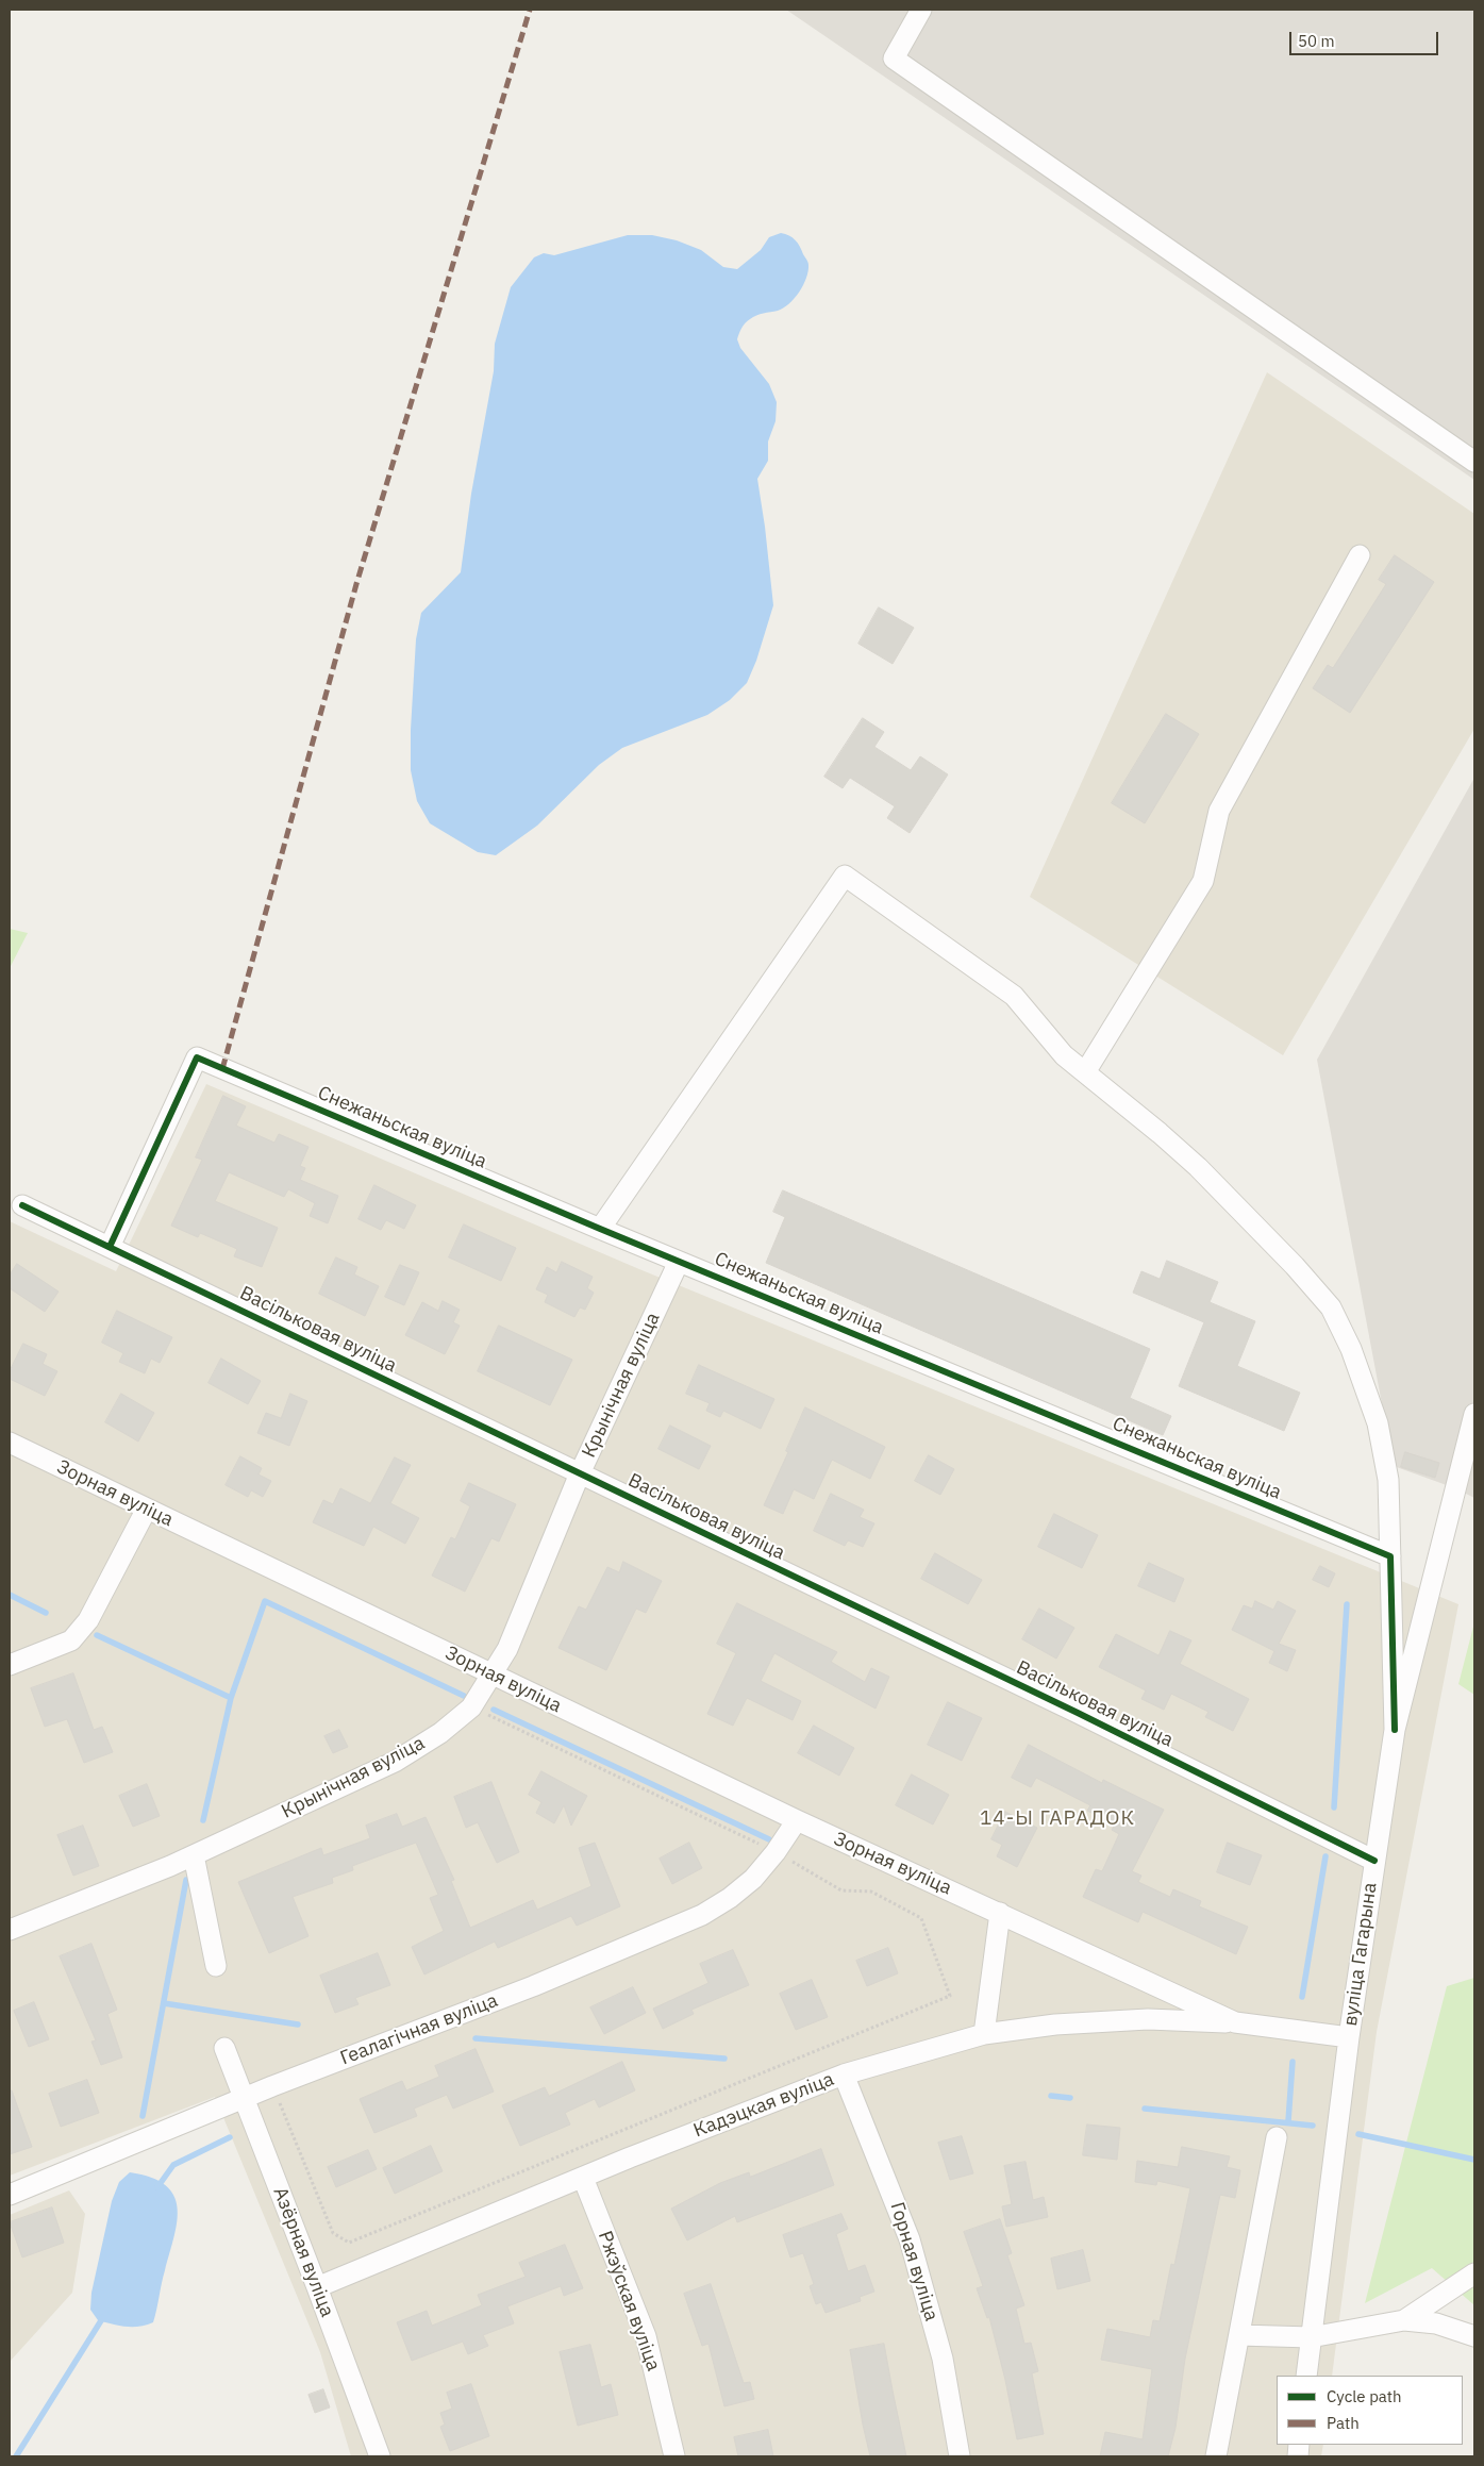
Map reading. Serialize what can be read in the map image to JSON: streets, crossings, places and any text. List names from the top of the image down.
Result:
{
  "streets": {
    "street": [
      "Снежаньская вуліца",
      "Васільковая вуліца",
      "Крынічная вуліца",
      "Зорная вуліца",
      "вуліца Гагарына",
      "Геалагічная вуліца",
      "Кадэцкая вуліца",
      "Азёрная вуліца",
      "Горная вуліца",
      "Ржэўская вуліца"
    ]
  },
  "crossings": [
    ["Снежаньская вуліца", "Васільковая вуліца"],
    ["Снежаньская вуліца", "Крынічная вуліца"],
    ["Васільковая вуліца", "Крынічная вуліца"],
    ["Васільковая вуліца", "вуліца Гагарына"],
    ["Крынічная вуліца", "Зорная вуліца"],
    ["Зорная вуліца", "вуліца Гагарына"],
    ["Зорная вуліца", "Геалагічная вуліца"],
    ["Зорная вуліца", "Кадэцкая вуліца"],
    ["Геалагічная вуліца", "Азёрная вуліца"],
    ["Кадэцкая вуліца", "Азёрная вуліца"],
    ["Кадэцкая вуліца", "Горная вуліца"],
    ["Кадэцкая вуліца", "Ржэўская вуліца"]
  ],
  "districts": ["14-Ы ГАРАДОК"],
  "legend": ["Cycle path", "Path"],
  "scale_bar": "50 m"
}
